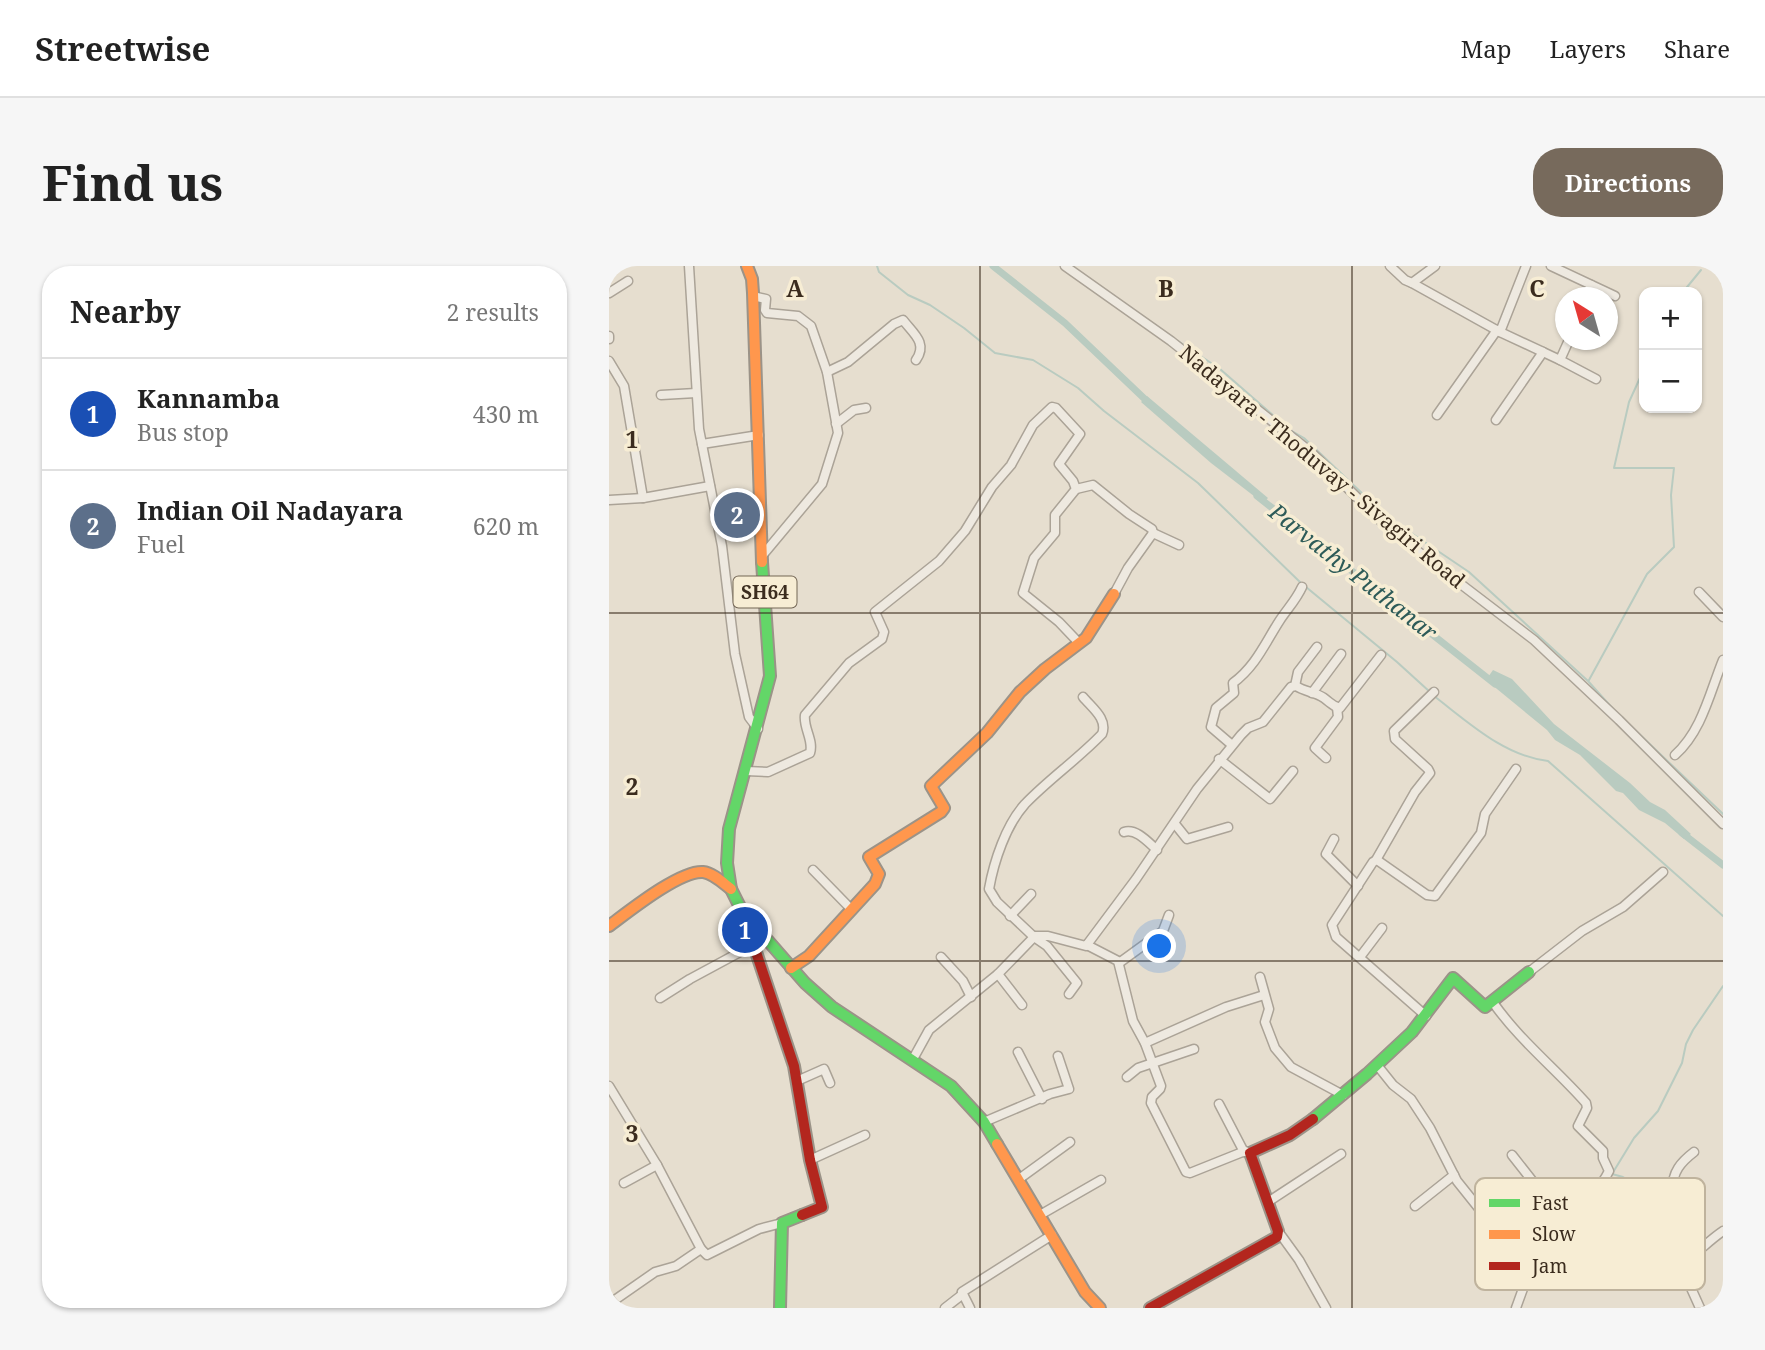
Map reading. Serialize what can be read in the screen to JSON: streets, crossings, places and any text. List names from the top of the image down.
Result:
{
  "streets": {
    "main road": ["SH64"],
    "street": ["Nadayara - Thoduvay - Sivagiri Road"]
  },
  "water": ["Parvathy Puthanar"],
  "legend": ["Fast", "Slow", "Jam"],
  "north": "top left",
  "page": {
    "header": "Streetwise",
    "nav": ["Map", "Layers", "Share"],
    "buttons": "Directions",
    "title": "Find us",
    "heading": ["Nearby", "2 results"],
    "map_buttons": ["+", "−"],
    "list": [
      {
        "mark": "1",
        "name": "Kannamba",
        "note": "Bus stop",
        "value": "430 m"
      },
      {
        "mark": "2",
        "name": "Indian Oil Nadayara",
        "note": "Fuel",
        "value": "620 m"
      }
    ],
    "pins": ["2", "1"]
  },
  "grid": {
    "columns": ["A", "B", "C"],
    "rows": ["1", "2", "3"]
  }
}
